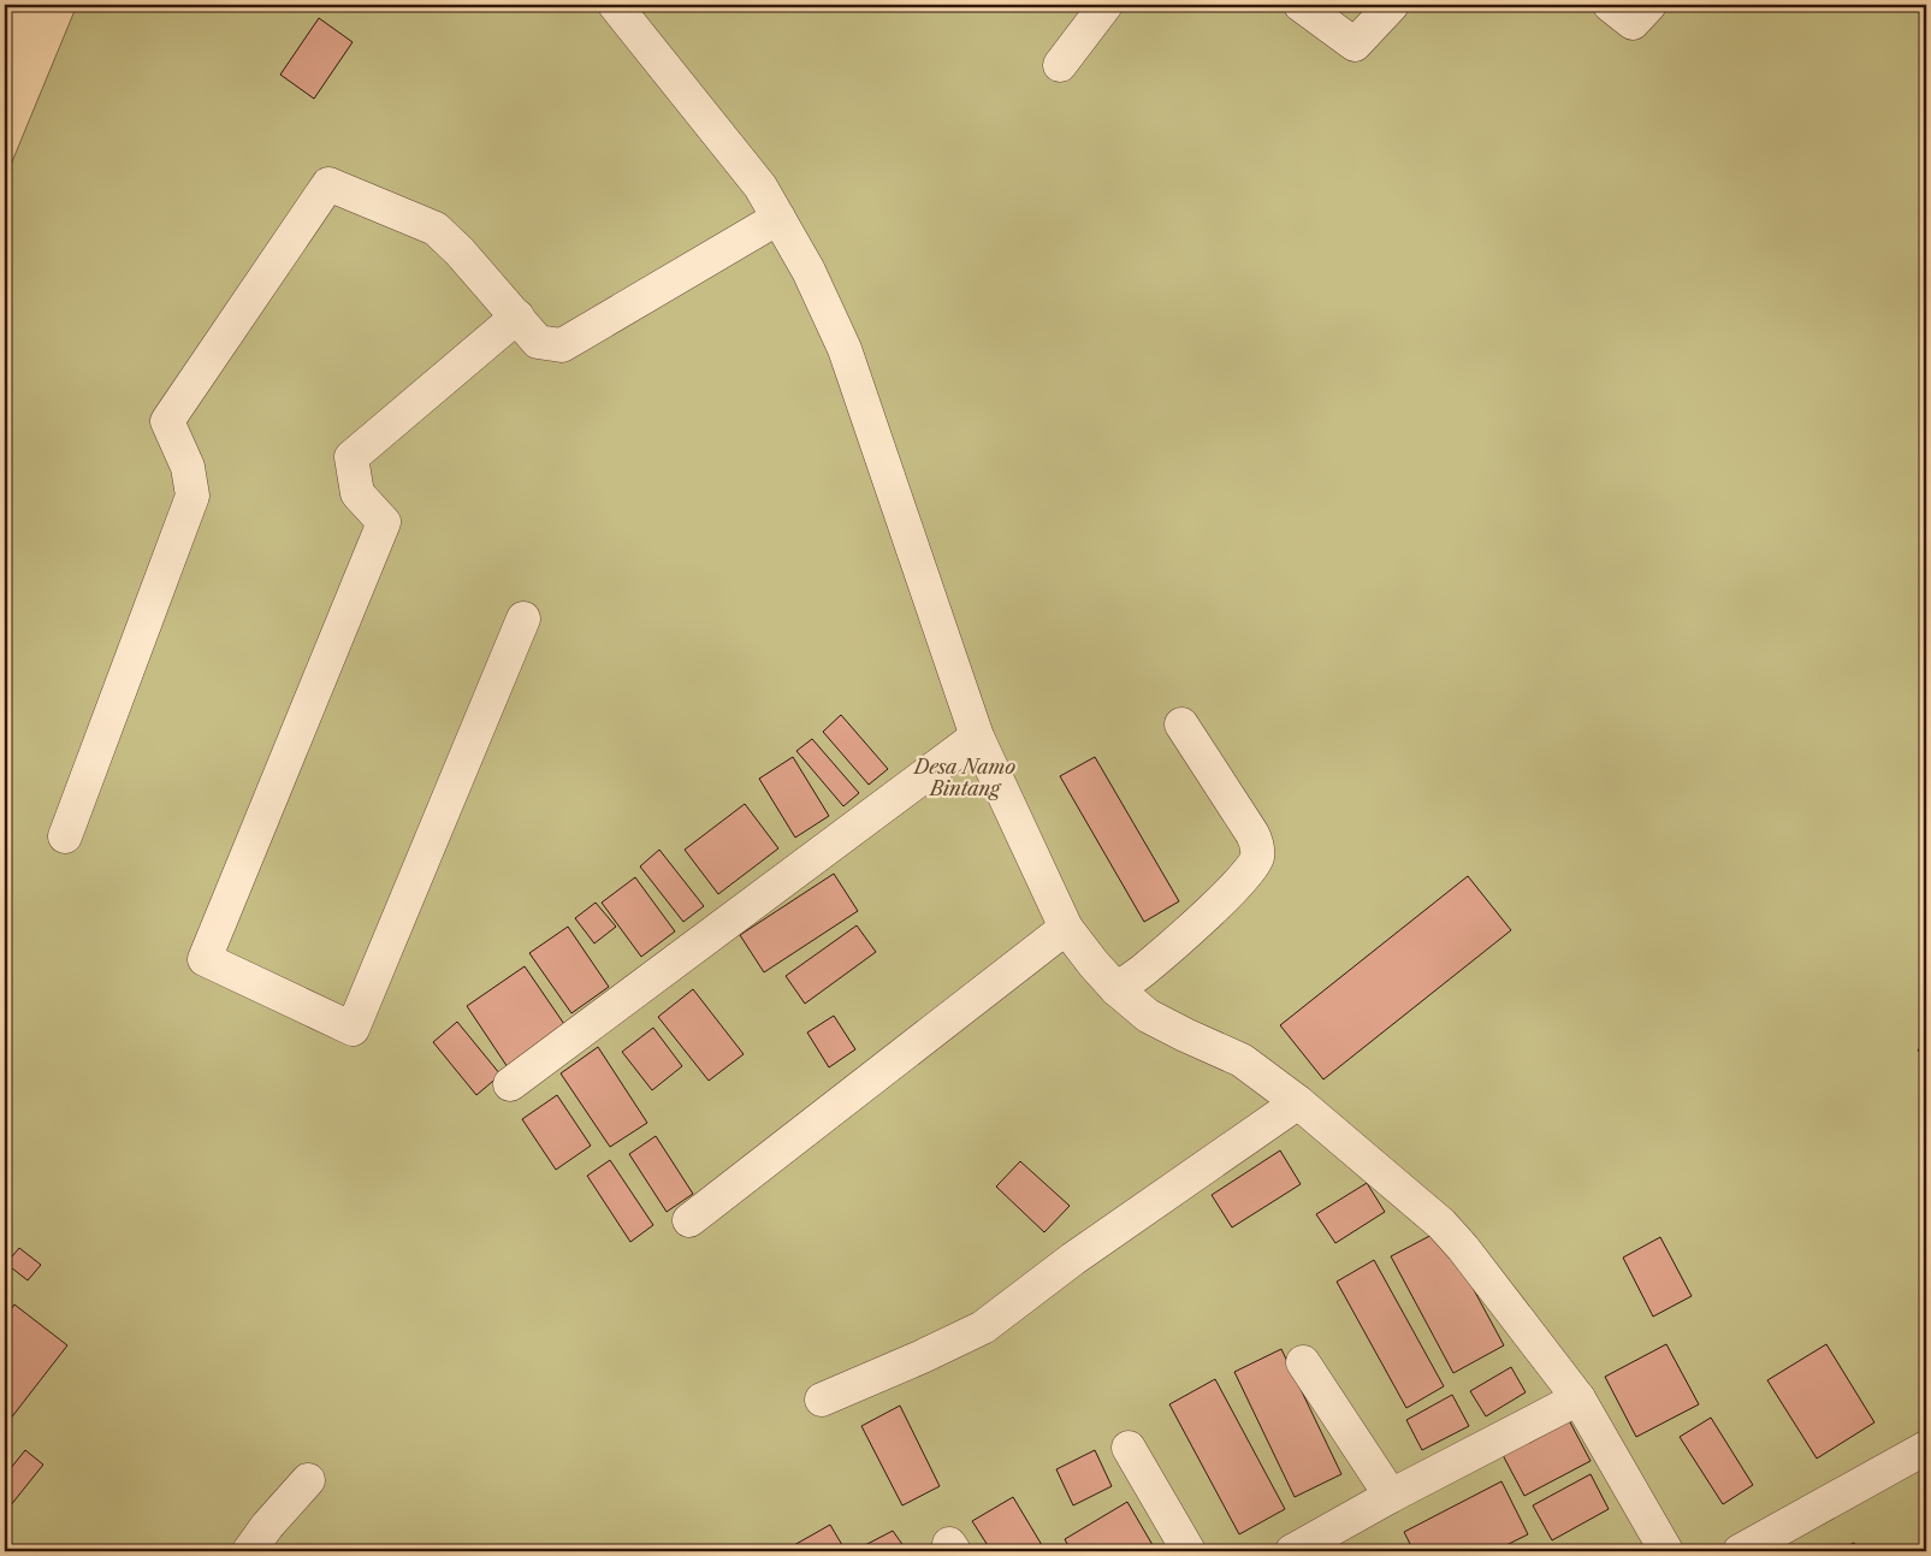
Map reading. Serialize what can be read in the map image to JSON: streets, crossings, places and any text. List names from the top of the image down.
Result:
{
  "parks": ["Desa Namo Bintang"]
}
